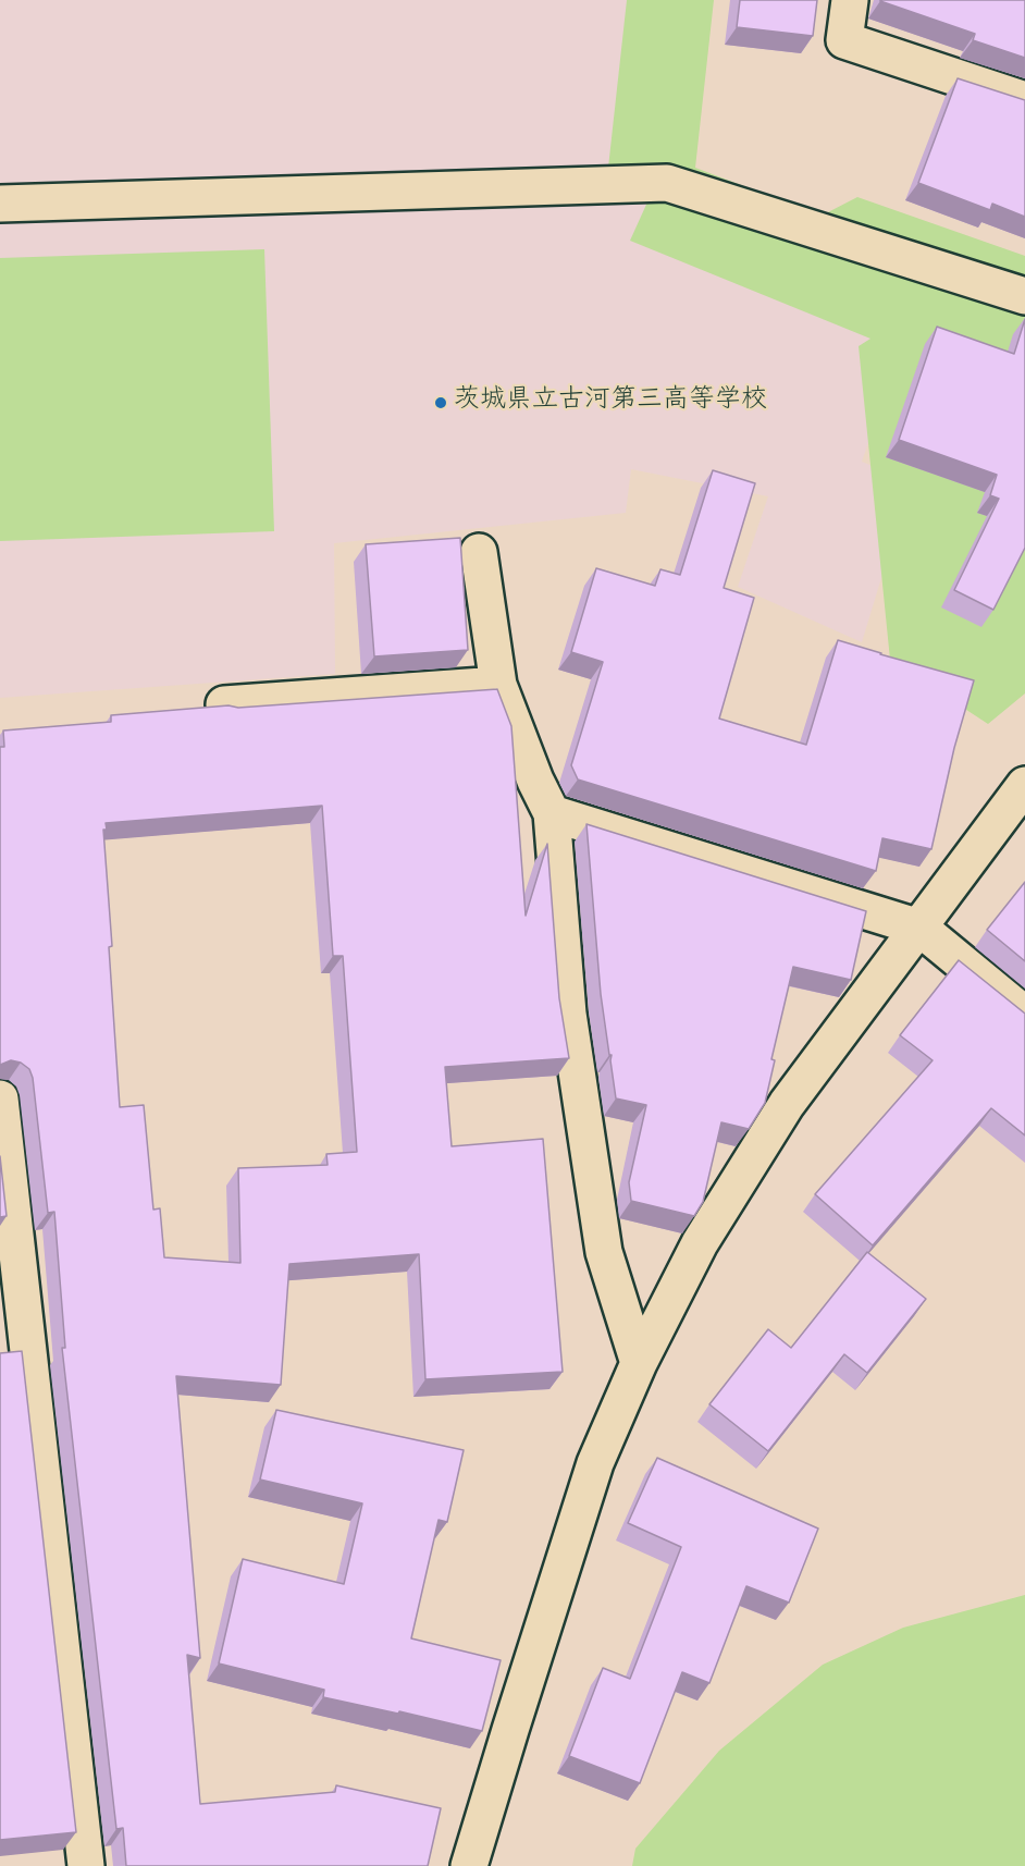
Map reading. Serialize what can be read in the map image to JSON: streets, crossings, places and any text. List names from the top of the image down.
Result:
{
  "places": ["茨城県立古河第三高等学校"]
}
